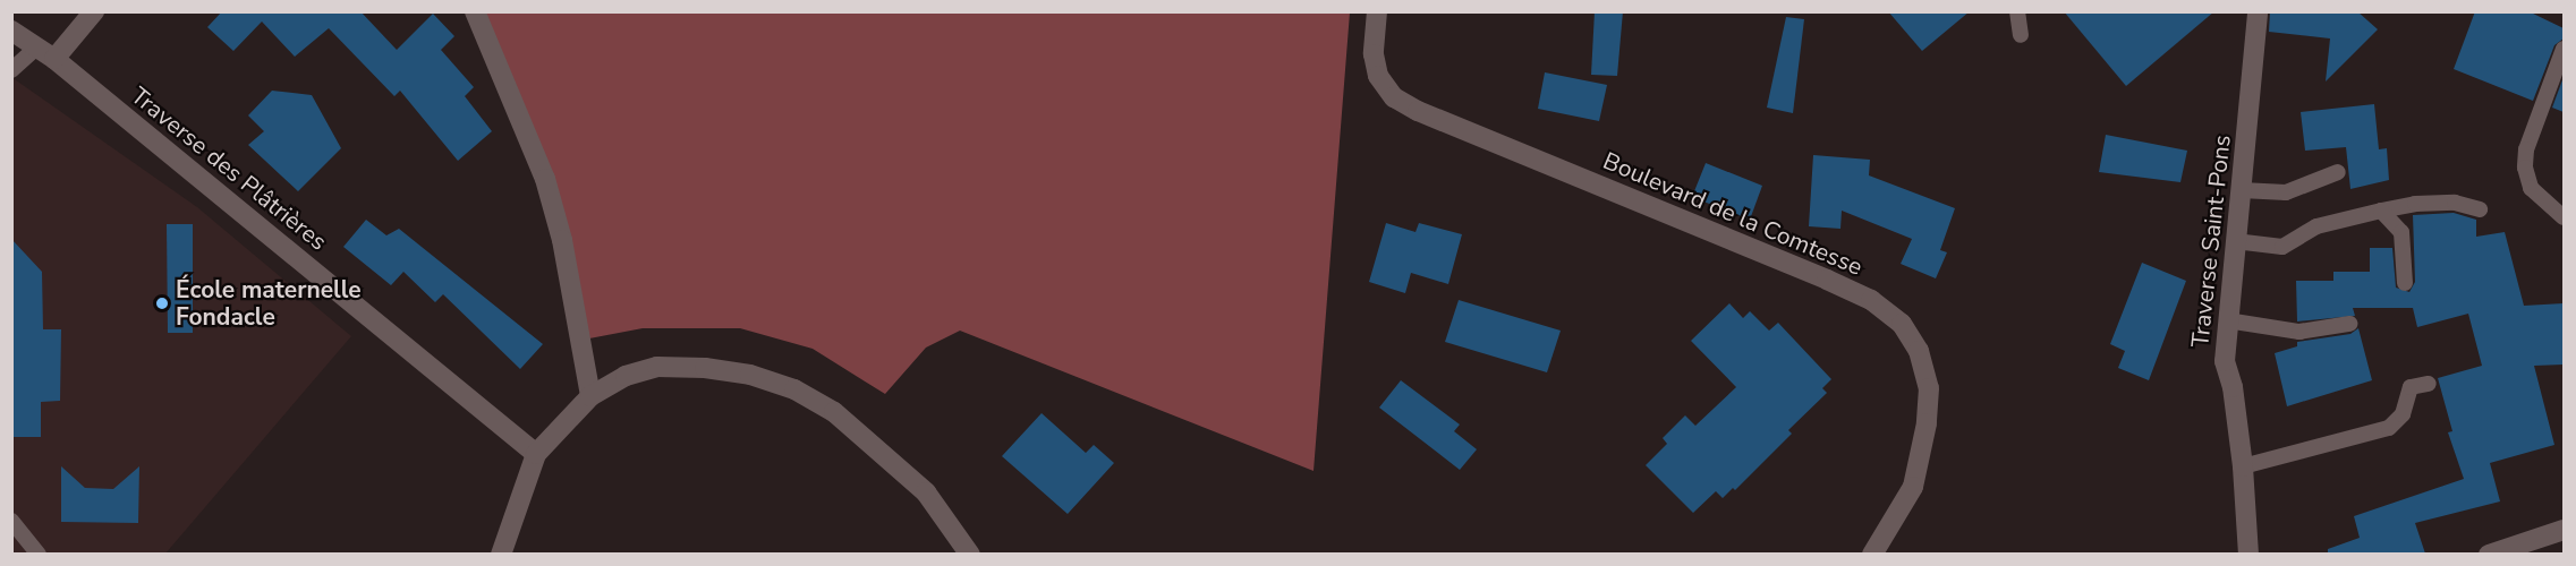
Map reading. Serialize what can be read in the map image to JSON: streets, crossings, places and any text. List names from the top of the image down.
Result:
{
  "streets": {
    "street": ["Traverse des Plâtrières", "Boulevard de la Comtesse", "Traverse Saint-Pons"]
  },
  "places": ["École maternelle Fondacle"]
}
